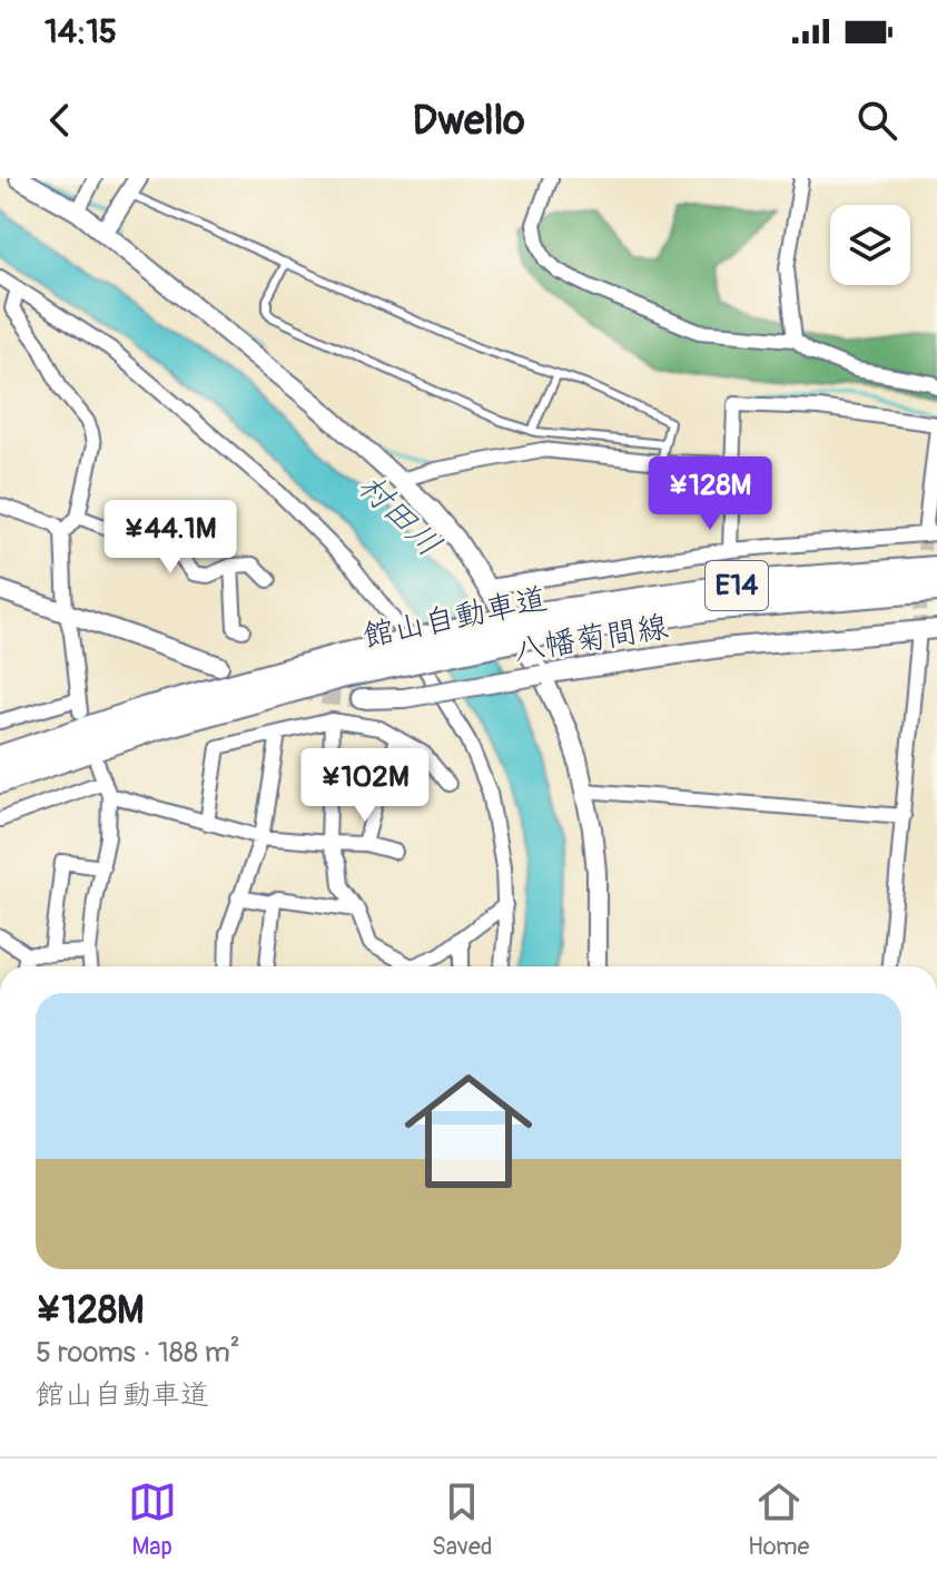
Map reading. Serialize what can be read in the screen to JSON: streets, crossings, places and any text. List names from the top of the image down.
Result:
{
  "streets": {
    "highway": ["E14", "館山自動車道"],
    "street": ["八幡菊間線"]
  },
  "water": ["村田川"],
  "page": {
    "status": "14:15",
    "header": "Dwello",
    "price": ["¥128M", "¥44.1M", "¥102M"],
    "list": [
      {
        "name": "¥128M",
        "note": "5 rooms · 188 m² · 館山自動車道"
      }
    ],
    "tabs": ["Map", "Saved", "Home"]
  }
}
